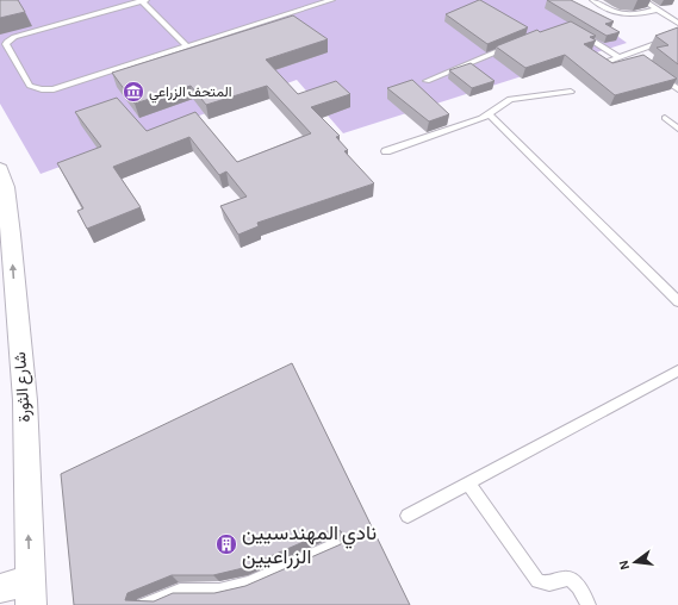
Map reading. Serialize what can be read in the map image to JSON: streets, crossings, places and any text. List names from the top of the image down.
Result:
{
  "streets": {
    "street": ["شارع الثورة"]
  },
  "one_way": ["شارع الثورة"],
  "places": {
    "museum": ["المتحف الزراعي"],
    "building": ["نادي المهندسيين الزراعيين"]
  },
  "north": "left"
}
